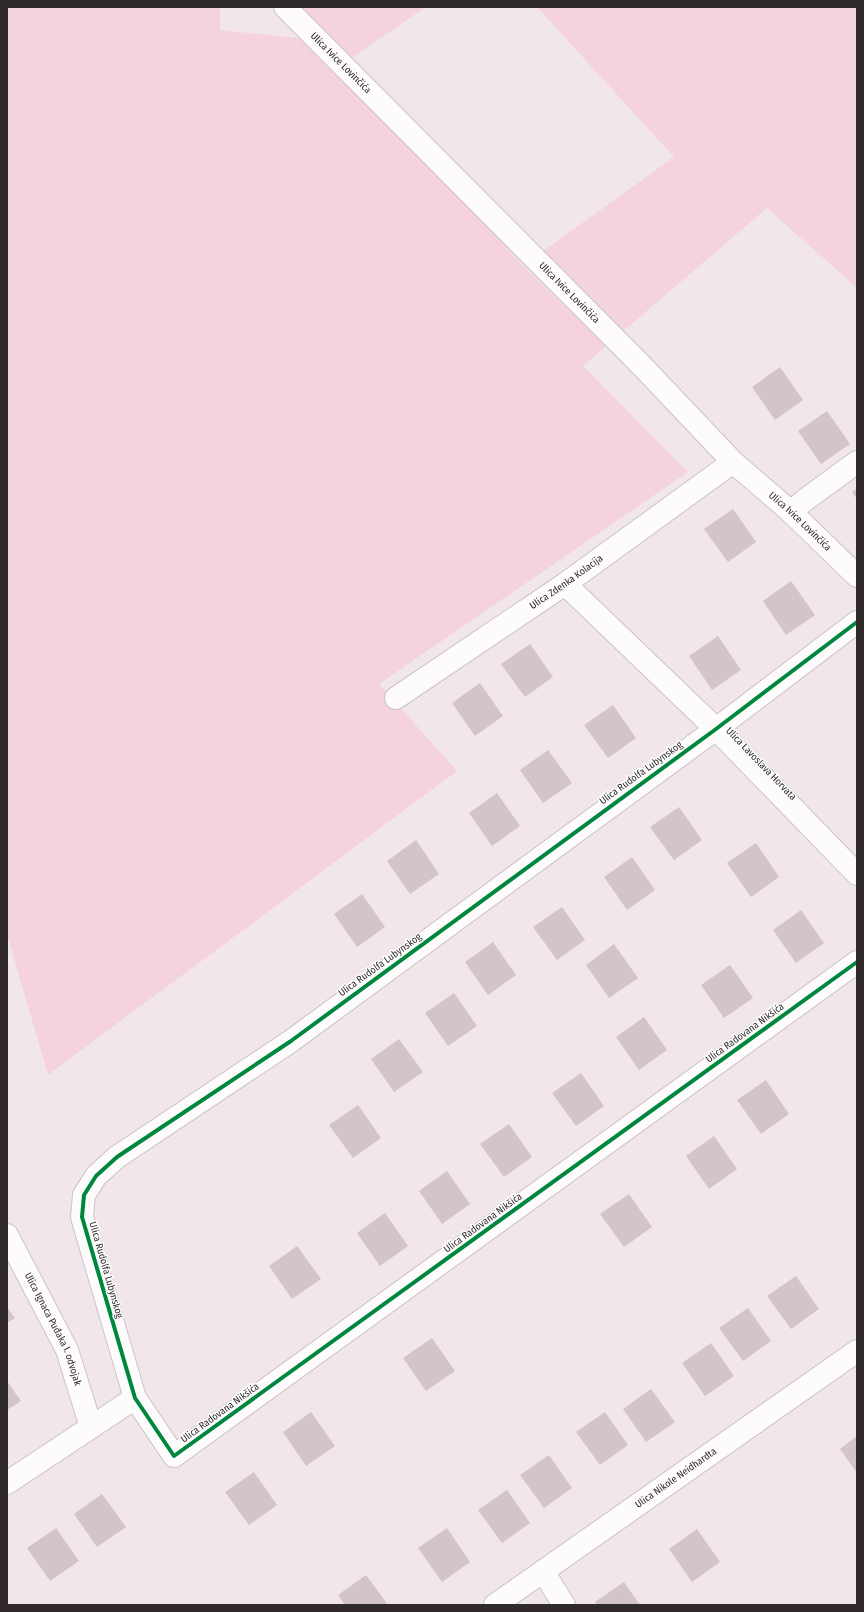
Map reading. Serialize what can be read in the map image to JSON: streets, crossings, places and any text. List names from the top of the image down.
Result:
{
  "streets": {
    "street": [
      "Ulica Ivice Lovinčića",
      "Ulica Zdenka Kolacija",
      "Ulica Lavoslava Horvata",
      "Ulica Rudolfa Lubynskog",
      "Ulica Radovana Nikšića",
      "Ulica Ignaca Puđaka I. odvojak",
      "Ulica Nikole Neidhardta"
    ]
  },
  "crossings": [
    ["Ulica Ivice Lovinčića", "Ulica Zdenka Kolacija"],
    ["Ulica Zdenka Kolacija", "Ulica Lavoslava Horvata"],
    ["Ulica Lavoslava Horvata", "Ulica Rudolfa Lubynskog"],
    ["Ulica Rudolfa Lubynskog", "Ulica Radovana Nikšića"]
  ]
}
